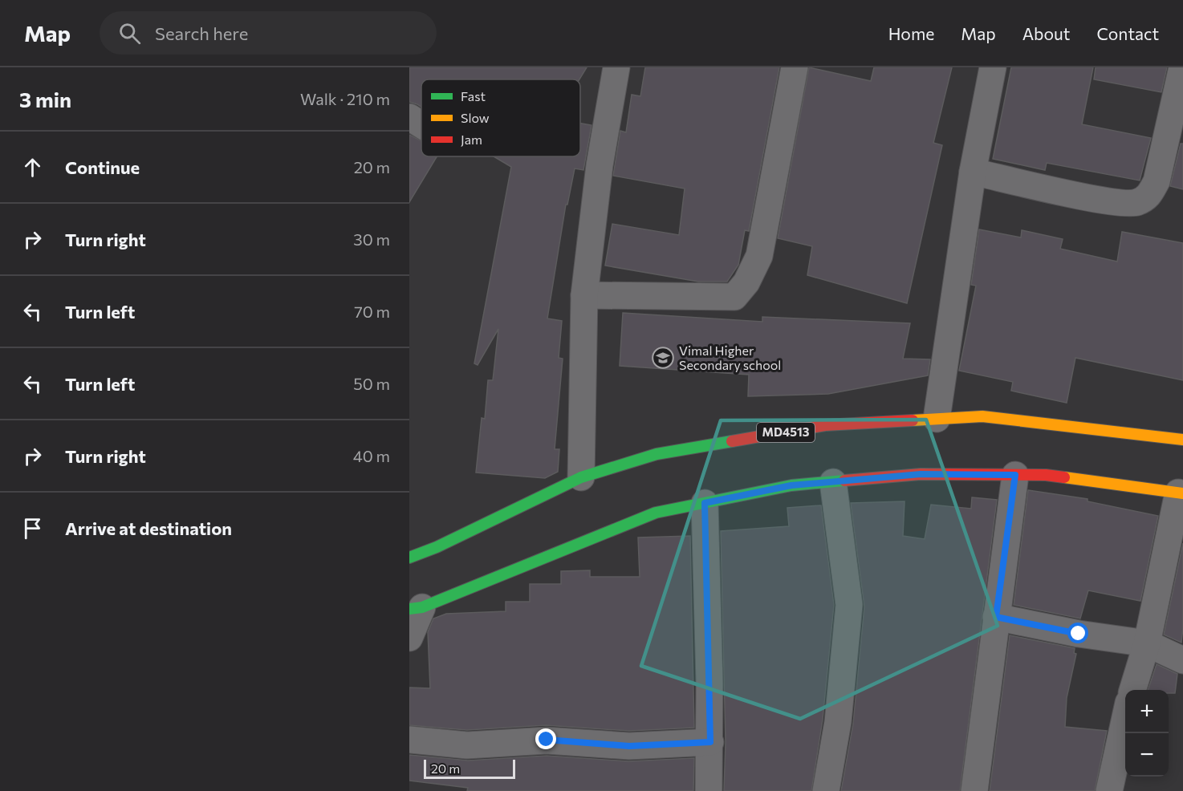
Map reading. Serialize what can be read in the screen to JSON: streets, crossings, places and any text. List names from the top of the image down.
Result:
{
  "streets": {
    "main road": ["MD4513"]
  },
  "places": {
    "school or university": ["Vimal Higher Secondary school"]
  },
  "legend": ["Fast", "Slow", "Jam"],
  "scale_bar": "20 m",
  "page": {
    "header": "Map",
    "search": "Search here",
    "nav": [
      "Home",
      "Map",
      "About",
      "Contact"
    ],
    "heading": ["3 min", "Walk · 210 m"],
    "list": [
      ["Continue", "20 m"],
      ["Turn right", "30 m"],
      ["Turn left", "70 m"],
      ["Turn left", "50 m"],
      ["Turn right", "40 m"],
      "Arrive at destination"
    ],
    "map_buttons": ["+", "−"],
    "scale": "20 m"
  }
}
